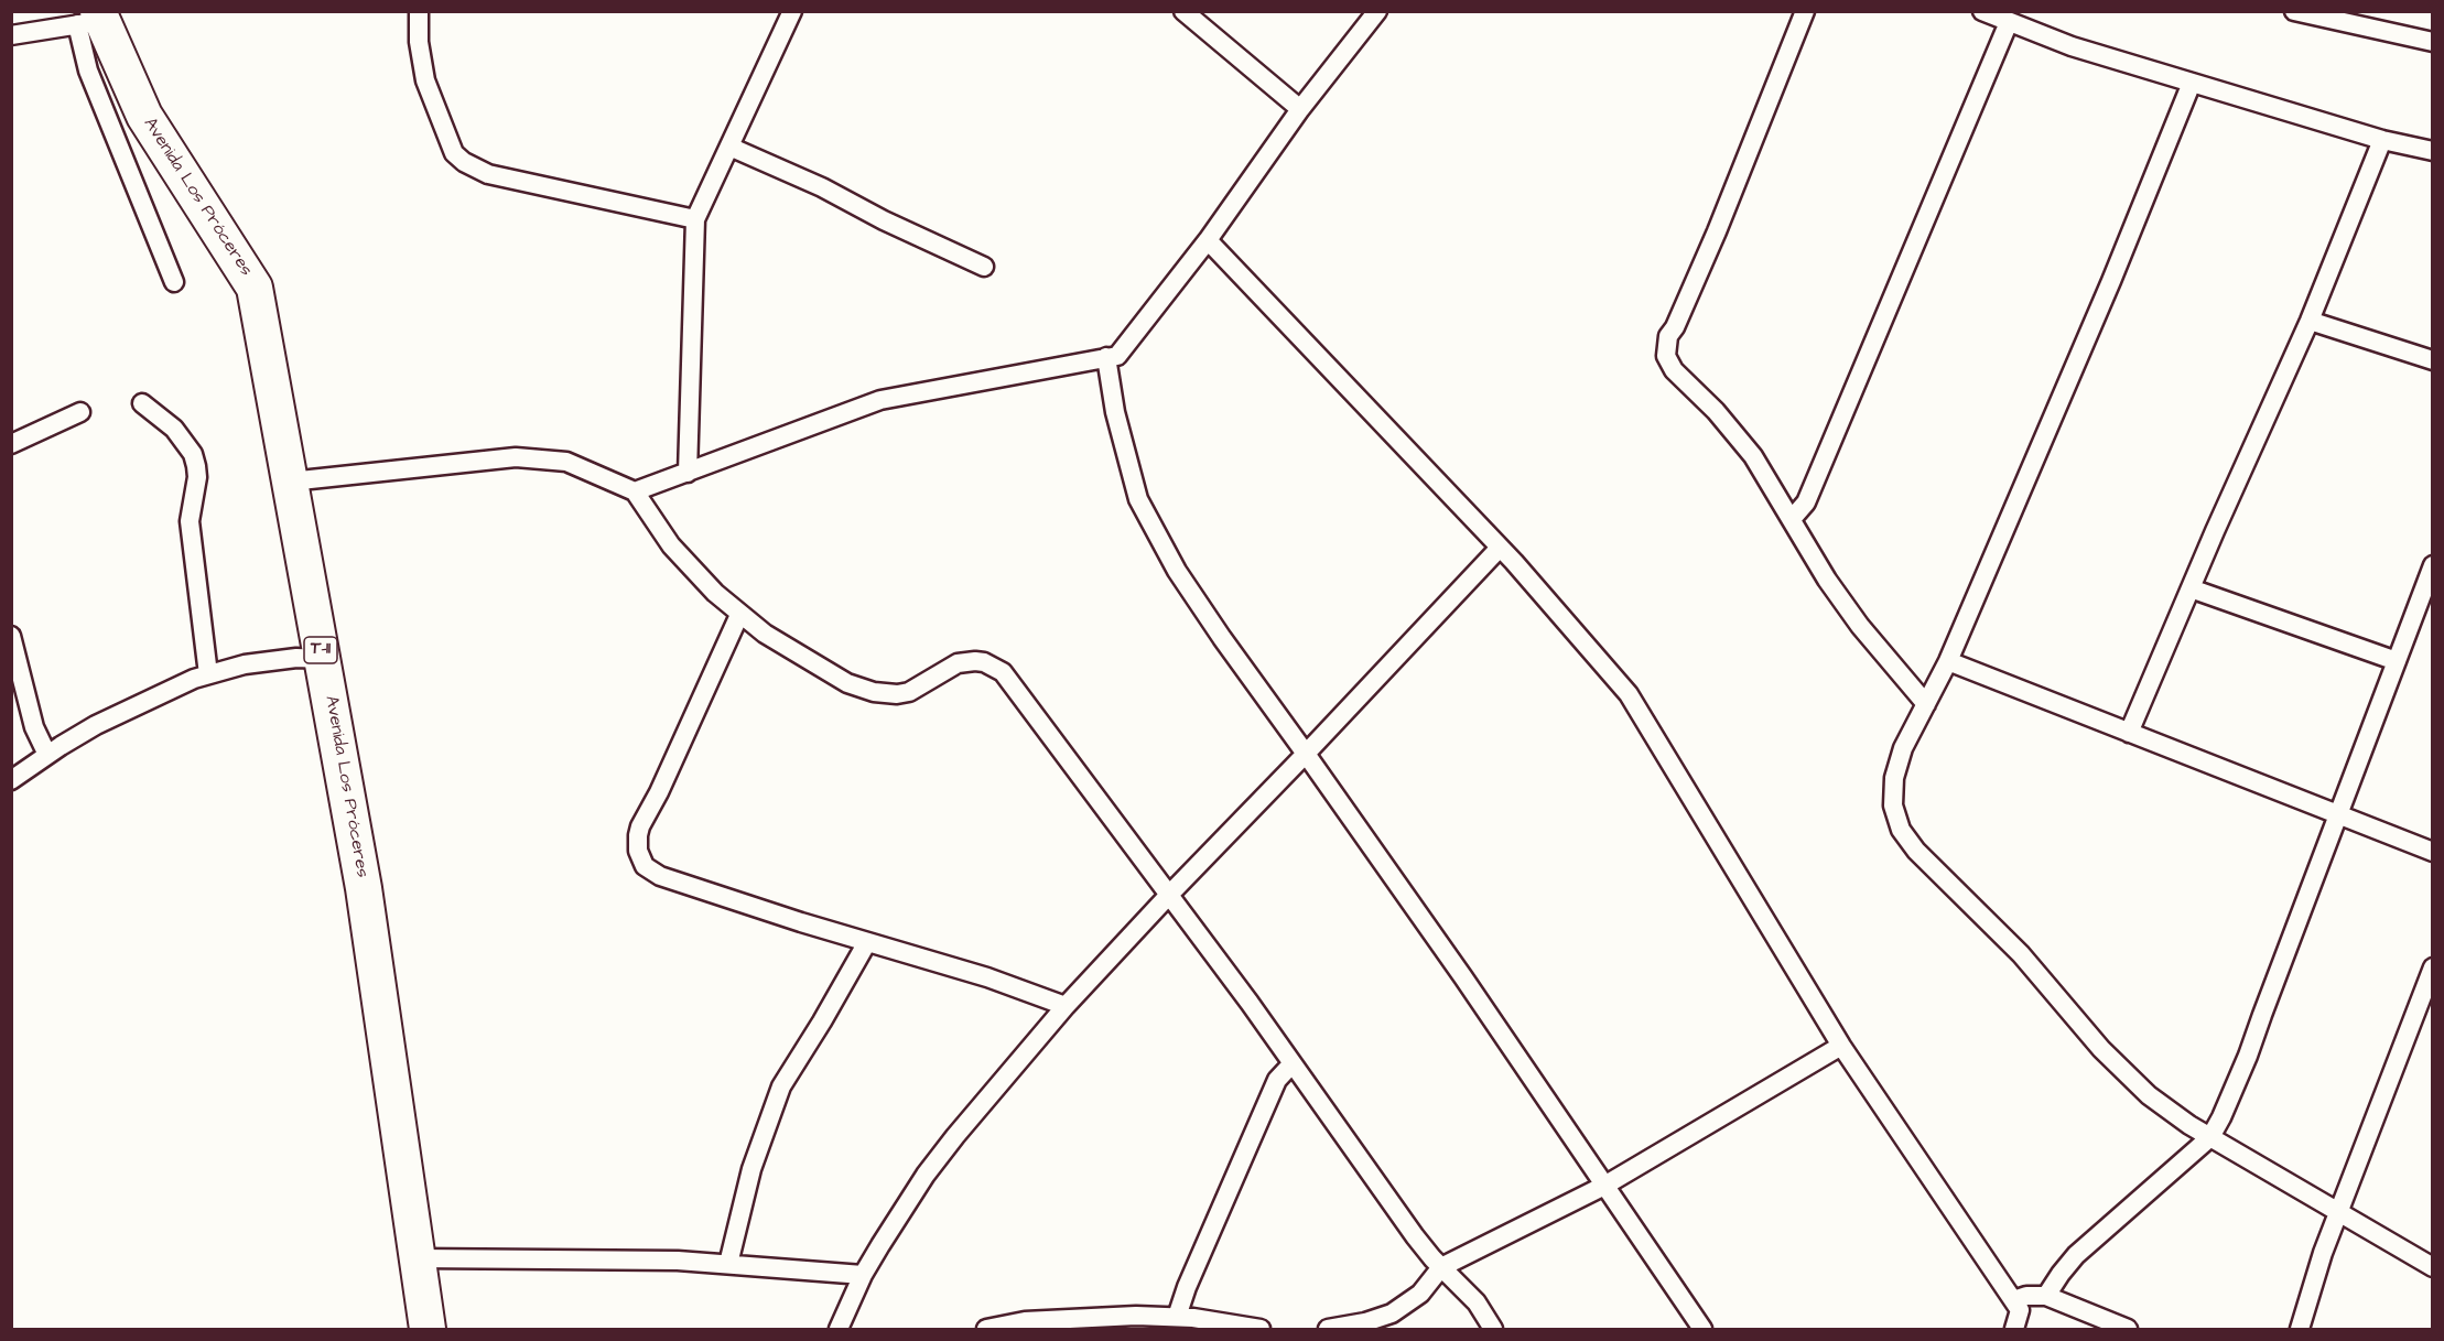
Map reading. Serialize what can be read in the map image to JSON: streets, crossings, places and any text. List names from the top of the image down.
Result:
{
  "streets": {
    "highway": ["Avenida Los Próceres", "T-11"]
  }
}
